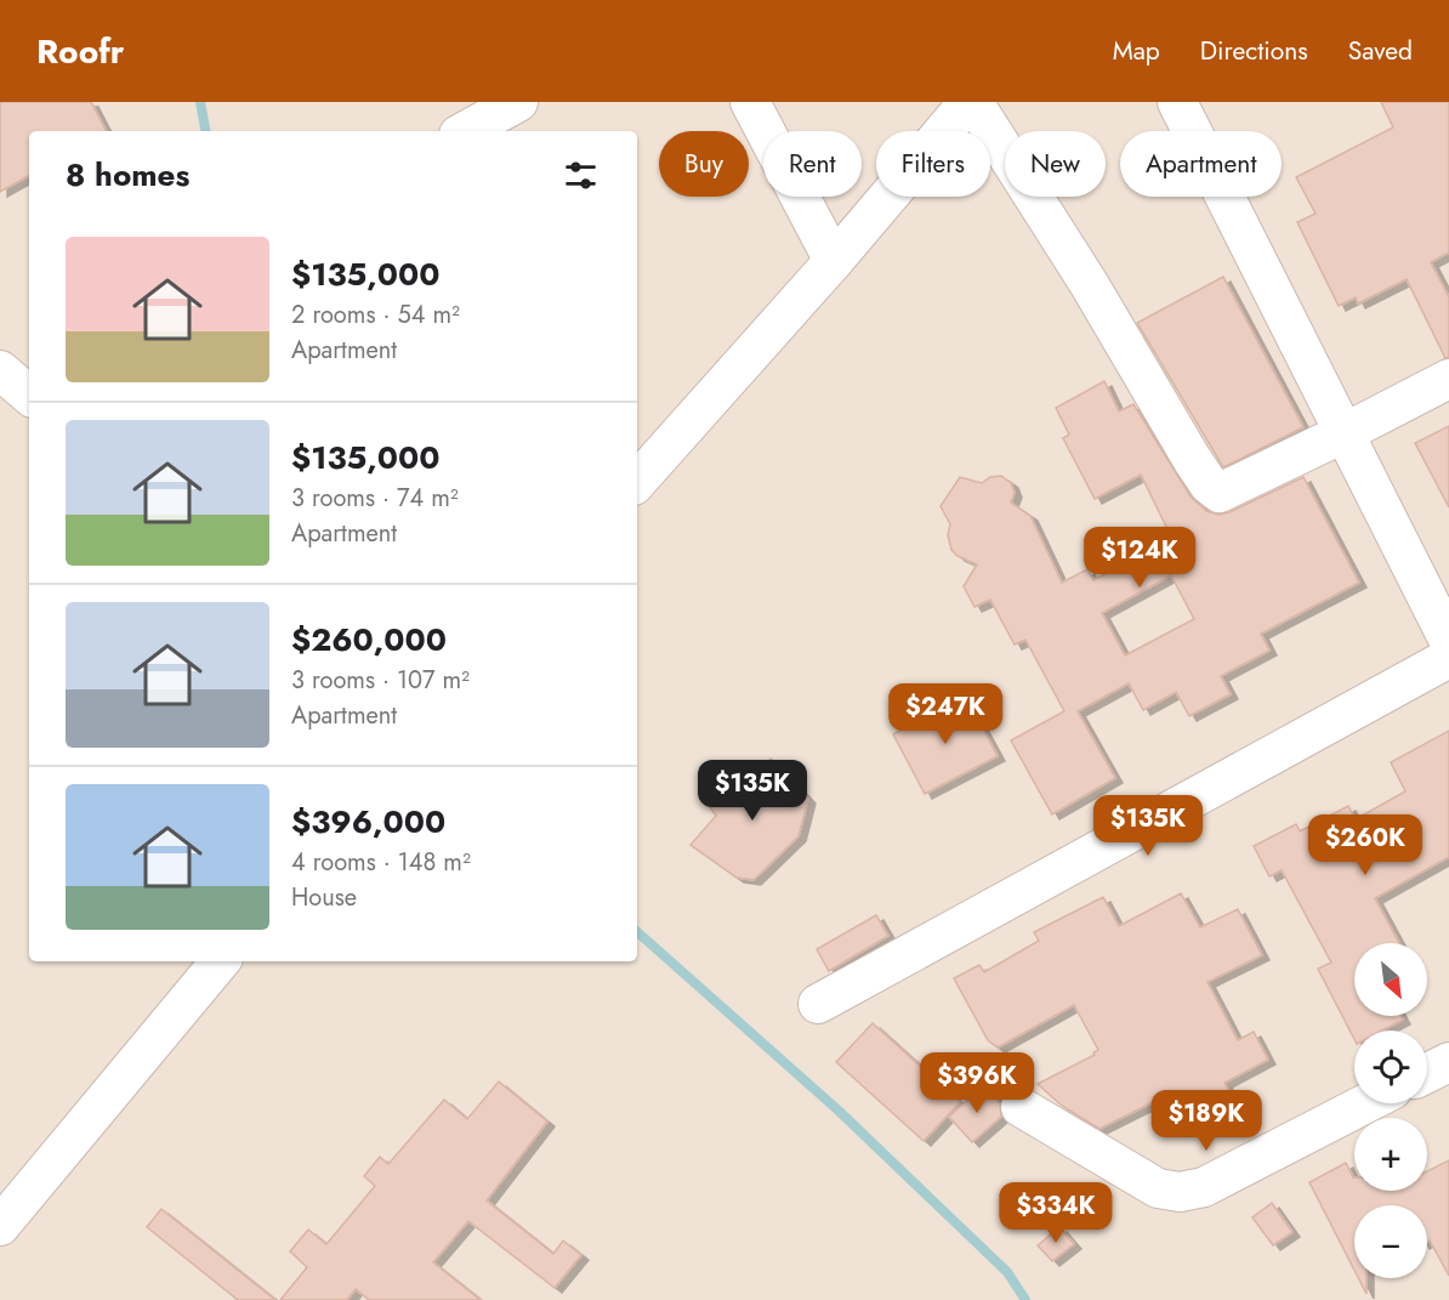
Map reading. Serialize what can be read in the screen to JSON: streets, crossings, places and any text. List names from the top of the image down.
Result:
{
  "north": "bottom right",
  "page": {
    "header": "Roofr",
    "nav": ["Map", "Directions", "Saved"],
    "chip": [
      "Buy",
      "Rent",
      "Filters",
      "New",
      "Apartment"
    ],
    "heading": "8 homes",
    "list": [
      {
        "name": "$135,000",
        "note": "2 rooms · 54 m² · Apartment"
      },
      {
        "name": "$135,000",
        "note": "3 rooms · 74 m² · Apartment"
      },
      {
        "name": "$260,000",
        "note": "3 rooms · 107 m² · Apartment"
      },
      {
        "name": "$396,000",
        "note": "4 rooms · 148 m² · House"
      }
    ],
    "price": [
      "$124K",
      "$247K",
      "$135K",
      "$135K",
      "$260K",
      "$396K",
      "$189K",
      "$334K"
    ],
    "map_buttons": ["+", "−"]
  }
}
